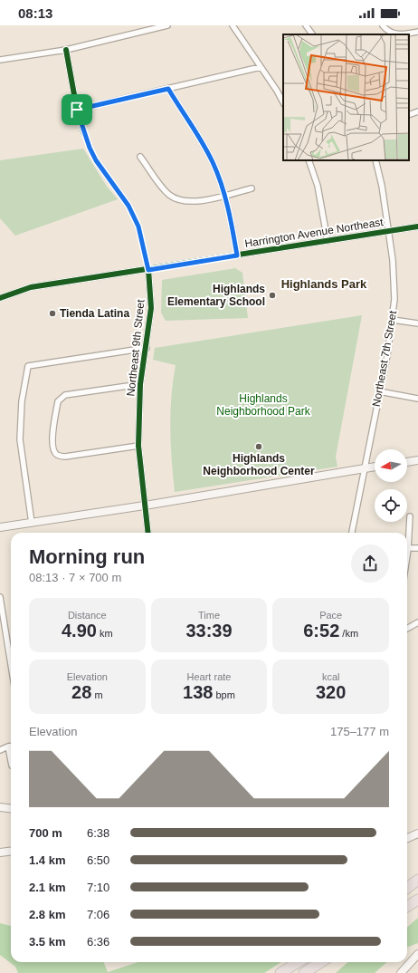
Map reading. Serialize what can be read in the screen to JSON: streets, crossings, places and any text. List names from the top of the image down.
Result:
{
  "streets": {
    "street": ["Harrington Avenue Northeast", "Northeast 9th Street", "Northeast 7th Street"]
  },
  "crossings": [
    ["Harrington Avenue Northeast", "Northeast 9th Street"],
    ["Harrington Avenue Northeast", "Northeast 7th Street"]
  ],
  "districts": ["Highlands Park"],
  "parks": ["Highlands Neighborhood Park"],
  "places": ["Highlands Elementary School", "Tienda Latina", "Highlands Neighborhood Center"],
  "north": "left",
  "page": {
    "status": "08:13",
    "heading": ["Morning run", "08:13 · 7 × 700 m"],
    "stats": [
      ["Distance", "4.90 km"],
      ["Time", "33:39"],
      ["Pace", "6:52 /km"],
      ["Elevation", "28 m"],
      ["Heart rate", "138 bpm"],
      ["kcal", "320"]
    ],
    "chart": ["Elevation", "175–177 m"],
    "list": [
      {
        "name": "700 m",
        "note": "6:38"
      },
      {
        "name": "1.4 km",
        "note": "6:50"
      },
      {
        "name": "2.1 km",
        "note": "7:10"
      },
      {
        "name": "2.8 km",
        "note": "7:06"
      },
      {
        "name": "3.5 km",
        "note": "6:36"
      }
    ]
  }
}
